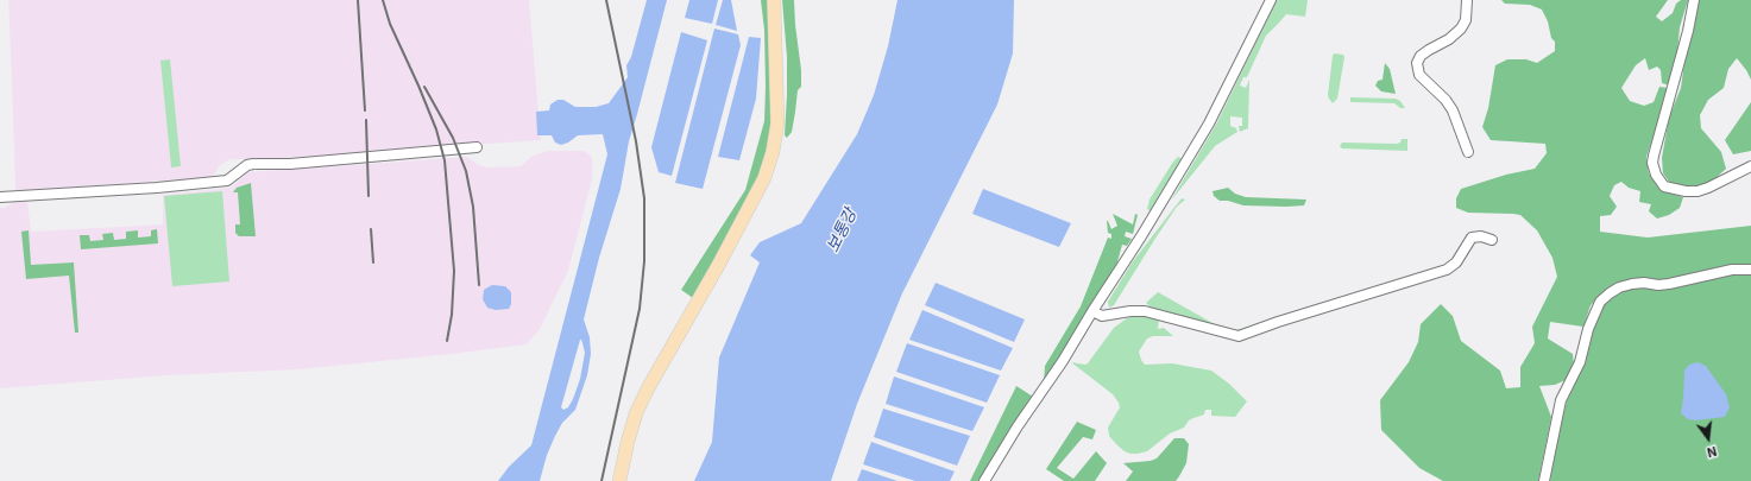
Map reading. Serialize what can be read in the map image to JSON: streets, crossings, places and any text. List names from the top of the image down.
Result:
{
  "water": ["보통강"],
  "north": "bottom"
}
